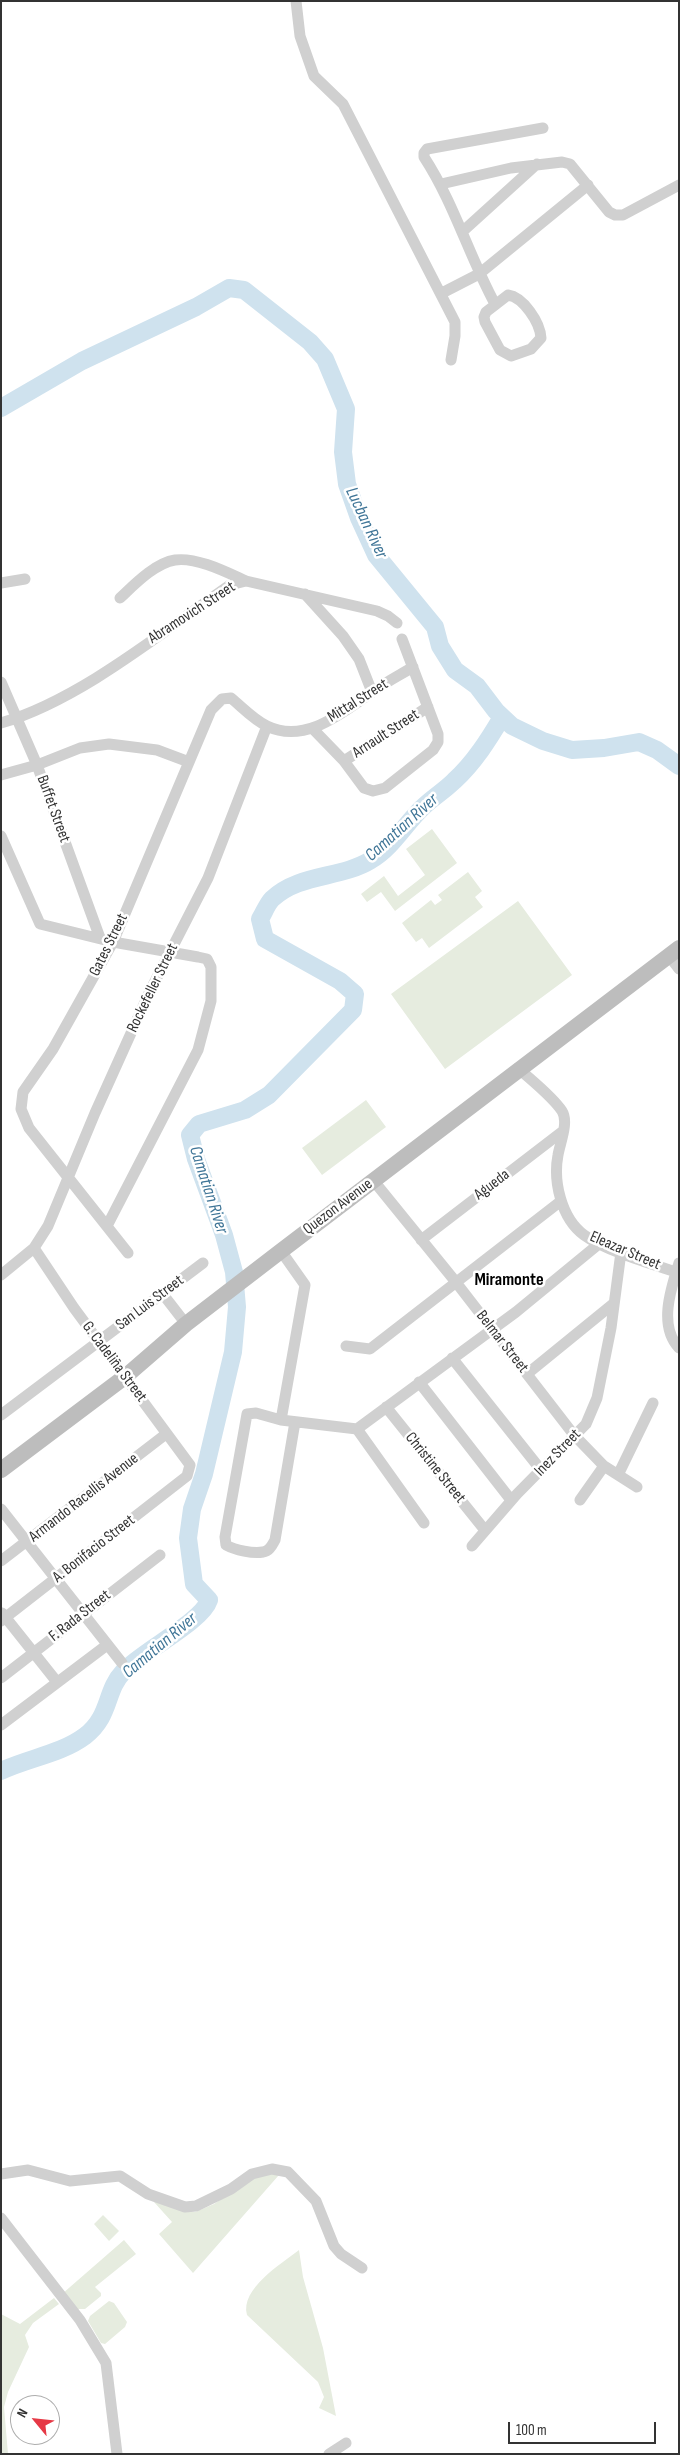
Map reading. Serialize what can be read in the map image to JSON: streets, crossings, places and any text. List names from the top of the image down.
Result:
{
  "streets": {
    "main road": ["Quezon Avenue"],
    "street": [
      "Abramovich Street",
      "Mittal Street",
      "Arnault Street",
      "Buffet Street",
      "Gates Street",
      "Rockefeller Street",
      "Agueda",
      "Eleazar Street",
      "San Luis Street",
      "Belmar Street",
      "G. Cadeliña Street",
      "Inez Street",
      "Christine Street",
      "Armando Racellis Avenue",
      "A. Bonifacio Street",
      "F. Rada Street"
    ]
  },
  "crossings": [
    ["Abramovich Street", "Buffet Street"],
    ["Mittal Street", "Gates Street"],
    ["Mittal Street", "Rockefeller Street"],
    ["Gates Street", "Rockefeller Street"],
    ["Rockefeller Street", "G. Cadeliña Street"],
    ["Agueda", "Eleazar Street"],
    ["Agueda", "Belmar Street"],
    ["Quezon Avenue", "Eleazar Street"],
    ["Quezon Avenue", "Belmar Street"],
    ["Quezon Avenue", "G. Cadeliña Street"],
    ["Eleazar Street", "Inez Street"],
    ["San Luis Street", "G. Cadeliña Street"],
    ["Belmar Street", "Inez Street"],
    ["G. Cadeliña Street", "Armando Racellis Avenue"],
    ["G. Cadeliña Street", "A. Bonifacio Street"],
    ["Inez Street", "Christine Street"]
  ],
  "districts": ["Miramonte"],
  "water": ["Lucban River", "Camatian River"],
  "scale_bar": "100 m",
  "north": "top left"
}
